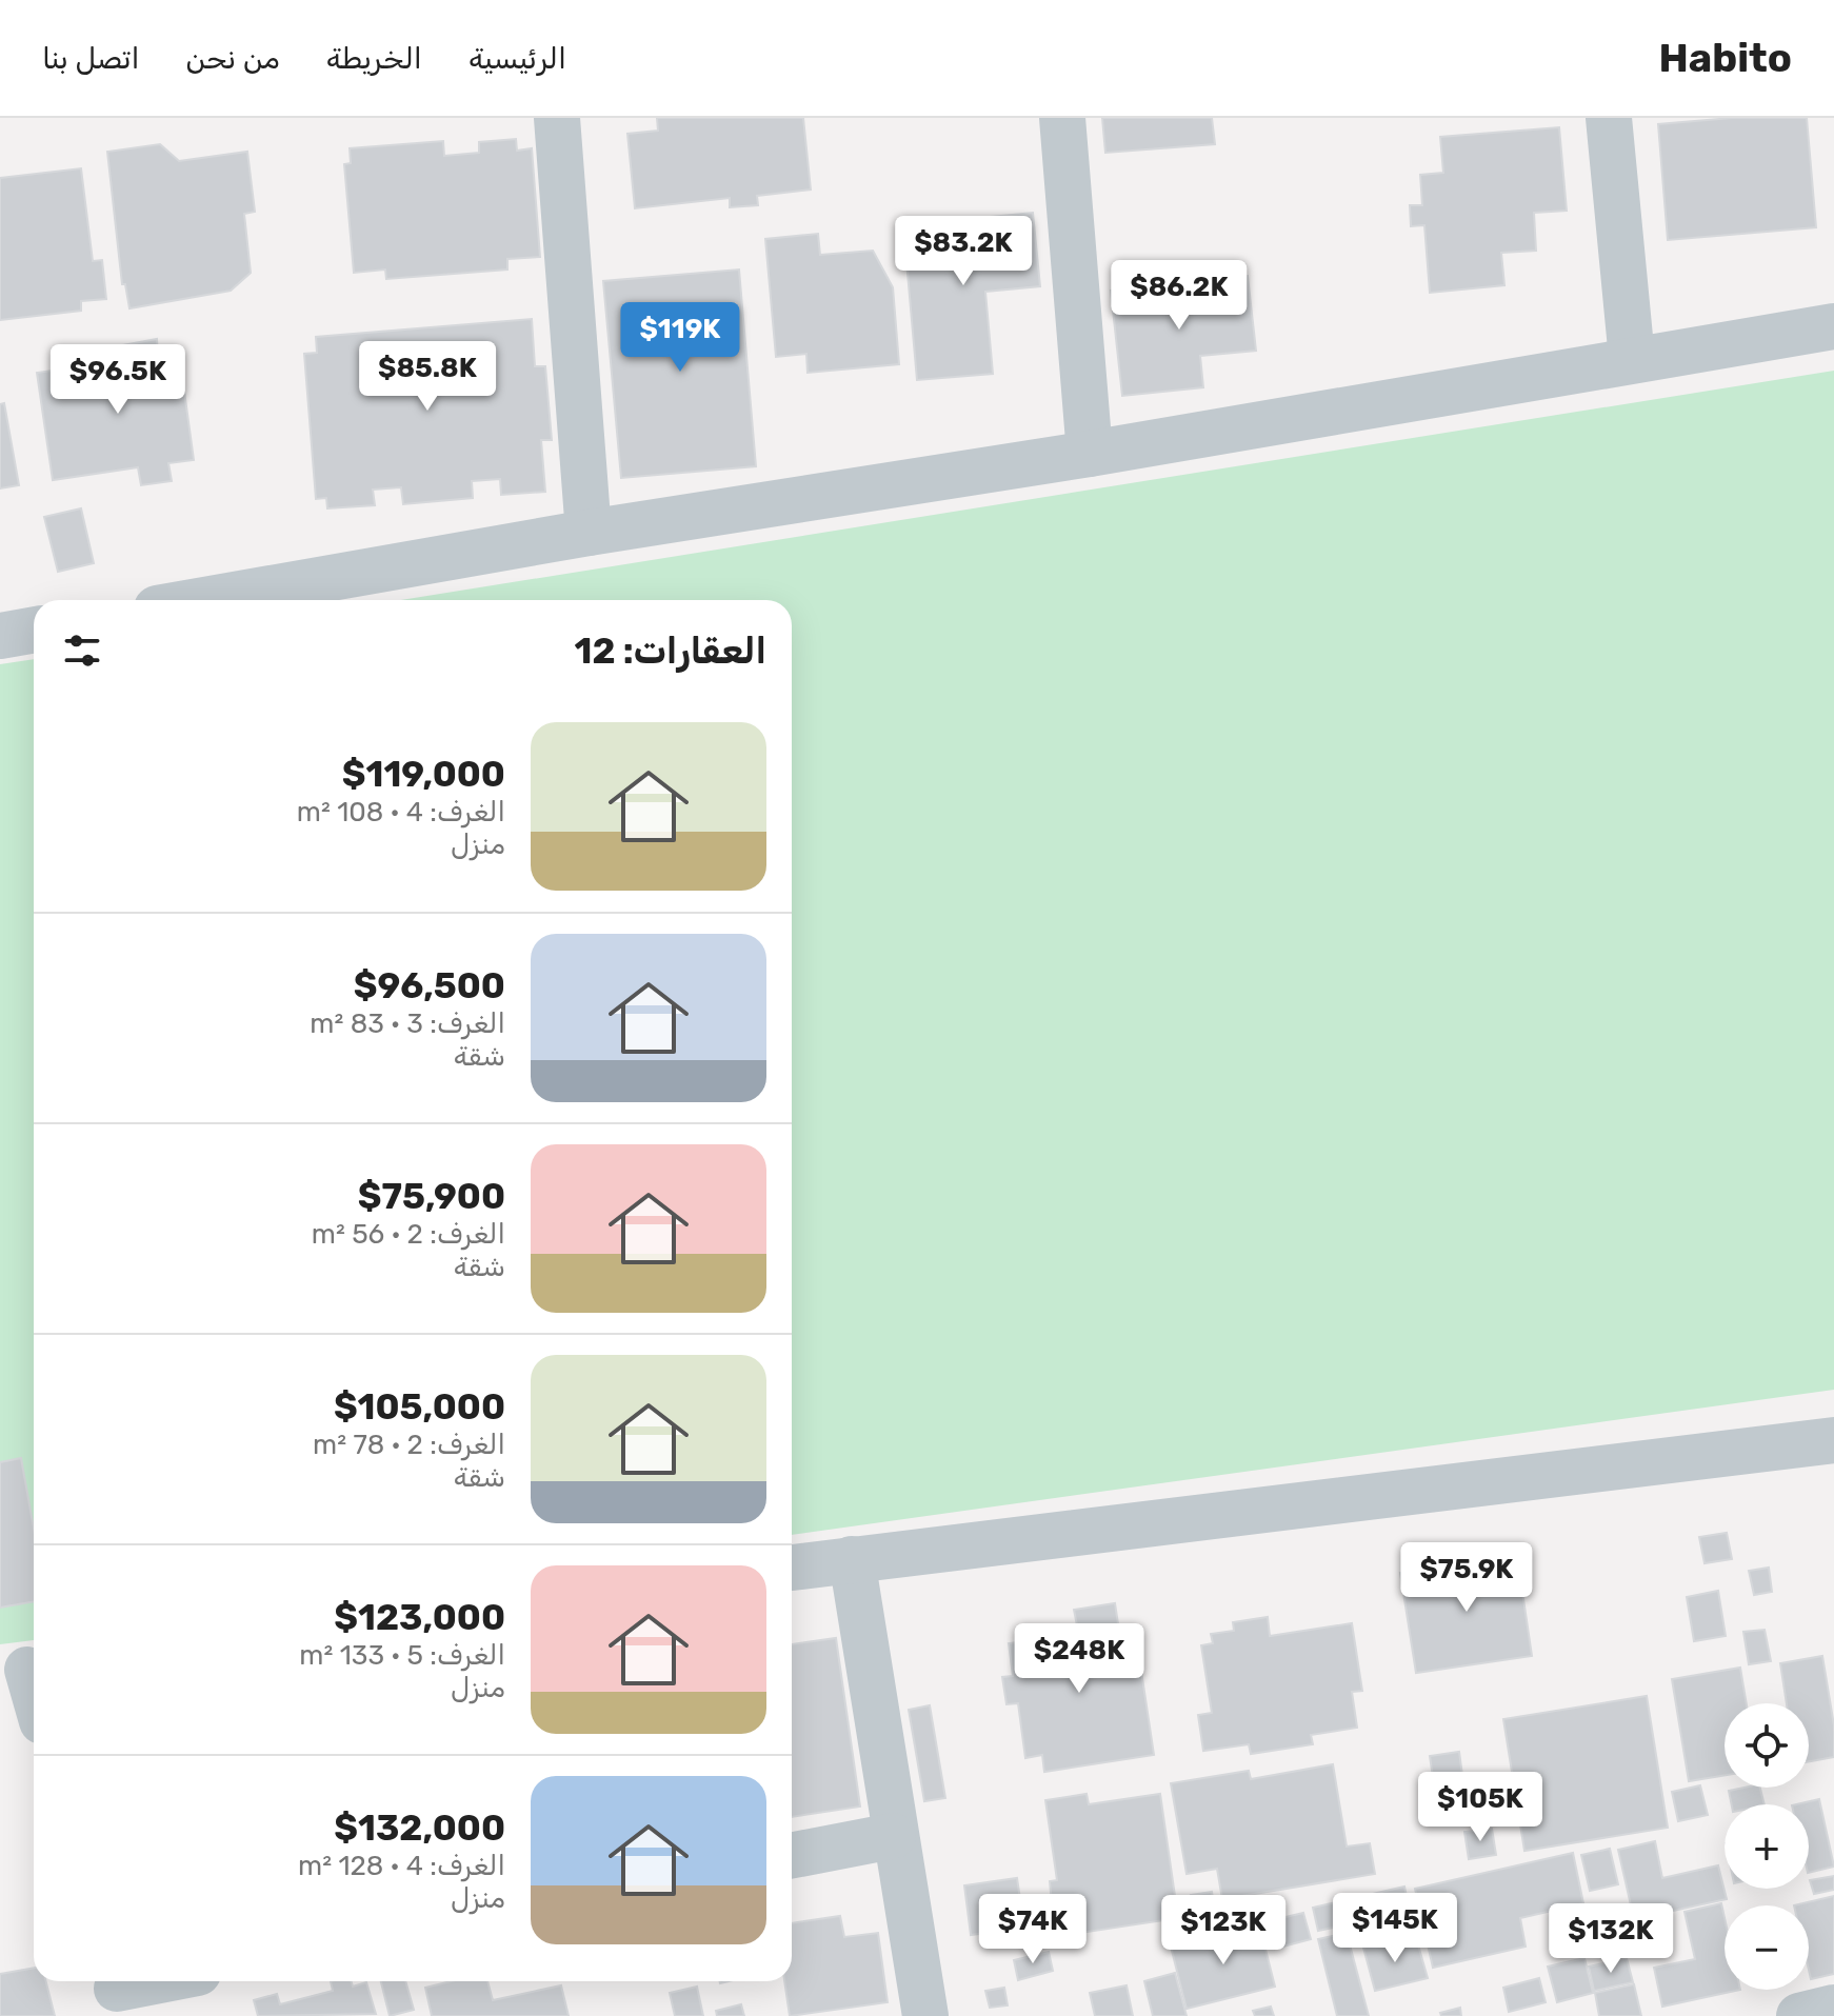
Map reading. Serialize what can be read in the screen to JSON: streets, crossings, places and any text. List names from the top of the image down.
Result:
{
  "page": {
    "header": "Habito",
    "nav": [
      "الرئيسية",
      "الخريطة",
      "من نحن",
      "اتصل بنا"
    ],
    "price": [
      "$83.2K",
      "$86.2K",
      "$119K",
      "$85.8K",
      "$96.5K",
      "$75.9K",
      "$248K",
      "$105K",
      "$145K",
      "$74K",
      "$123K",
      "$132K"
    ],
    "heading": "العقارات: 12",
    "list": [
      {
        "name": "$119,000",
        "note": "الغرف: 4 · 108 m² · منزل"
      },
      {
        "name": "$96,500",
        "note": "الغرف: 3 · 83 m² · شقة"
      },
      {
        "name": "$75,900",
        "note": "الغرف: 2 · 56 m² · شقة"
      },
      {
        "name": "$105,000",
        "note": "الغرف: 2 · 78 m² · شقة"
      },
      {
        "name": "$123,000",
        "note": "الغرف: 5 · 133 m² · منزل"
      },
      {
        "name": "$132,000",
        "note": "الغرف: 4 · 128 m² · منزل"
      }
    ],
    "map_buttons": ["+", "−"]
  }
}
